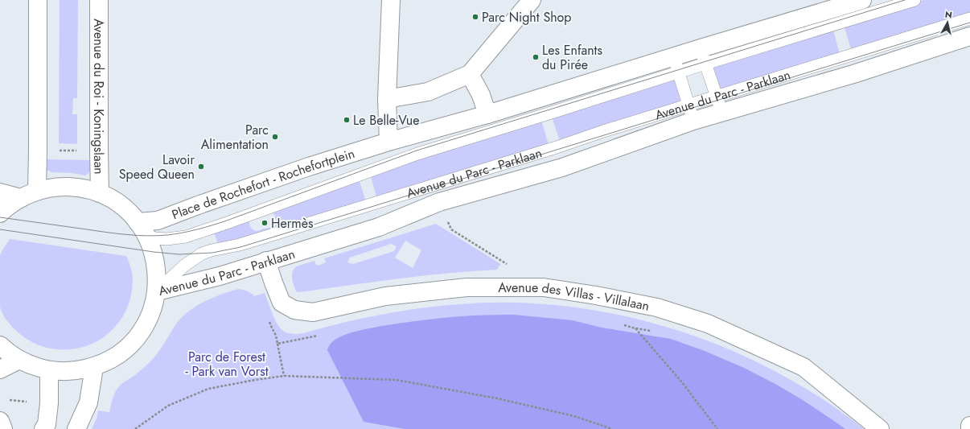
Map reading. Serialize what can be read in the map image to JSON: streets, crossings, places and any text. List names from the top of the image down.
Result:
{
  "streets": {
    "street": [
      "Avenue du Parc - Parklaan",
      "Avenue du Roi - Koningslaan",
      "Place de Rochefort - Rochefortplein",
      "Avenue des Villas - Villalaan"
    ]
  },
  "crossings": [
    ["Avenue du Parc - Parklaan", "Avenue des Villas - Villalaan"]
  ],
  "parks": ["Parc de Forest - Park van Vorst"],
  "places": [
    "Parc Night Shop",
    "Les Enfants du Pirée",
    "Le Belle-Vue",
    "Parc Alimentation",
    "Lavoir Speed Queen",
    "Hermès"
  ],
  "north": "top"
}
